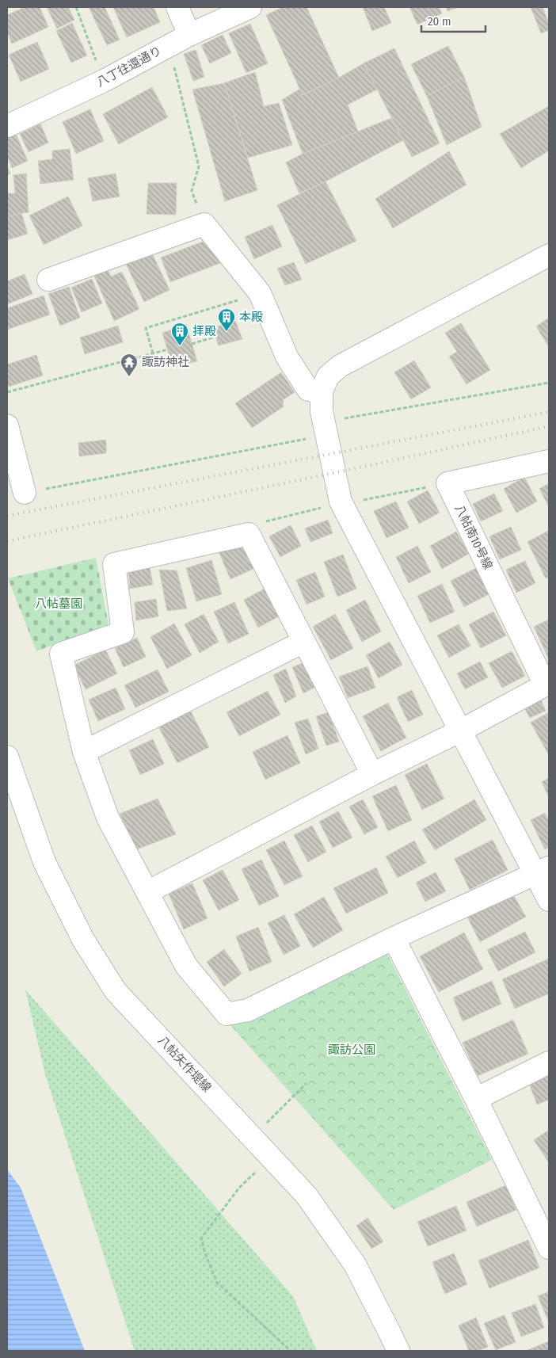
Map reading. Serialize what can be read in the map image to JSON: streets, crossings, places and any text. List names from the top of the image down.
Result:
{
  "streets": {
    "street": ["八丁往還通り", "八帖南10号線", "八帖矢作堤線"]
  },
  "parks": ["八帖墓園", "諏訪公園"],
  "places": {
    "building": ["本殿", "拝殿"],
    "temple": ["諏訪神社"]
  },
  "scale_bar": "20 m"
}
